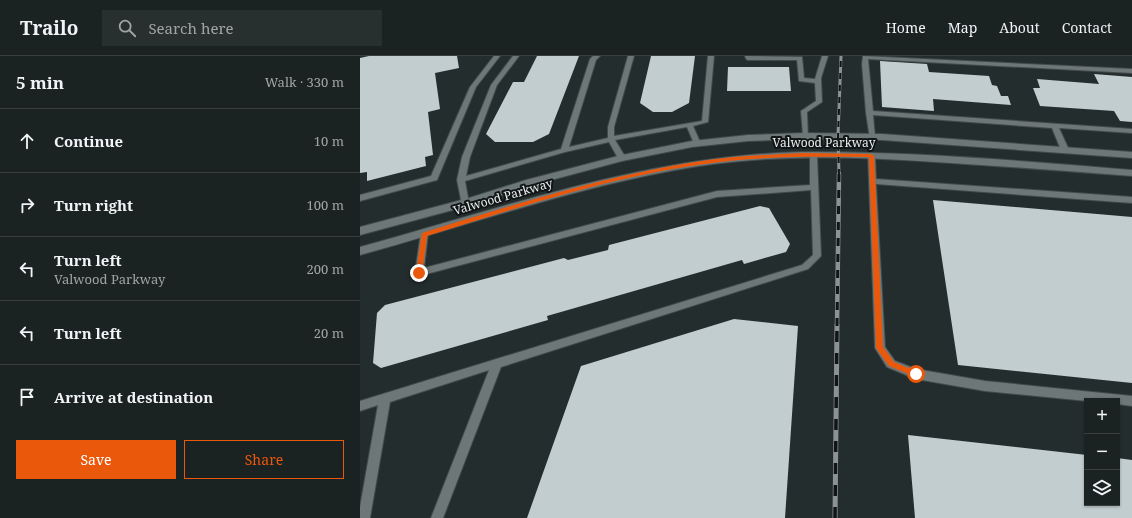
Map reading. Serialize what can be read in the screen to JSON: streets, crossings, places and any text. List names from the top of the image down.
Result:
{
  "streets": {
    "main road": ["Valwood Parkway"]
  },
  "page": {
    "header": "Trailo",
    "search": "Search here",
    "nav": [
      "Home",
      "Map",
      "About",
      "Contact"
    ],
    "heading": ["5 min", "Walk · 330 m"],
    "list": [
      ["Continue", "10 m"],
      ["Turn right", "100 m"],
      ["Turn left", "Valwood Parkway", "200 m"],
      ["Turn left", "20 m"],
      "Arrive at destination"
    ],
    "map_buttons": ["+", "−"],
    "buttons": ["Save", "Share"]
  }
}
